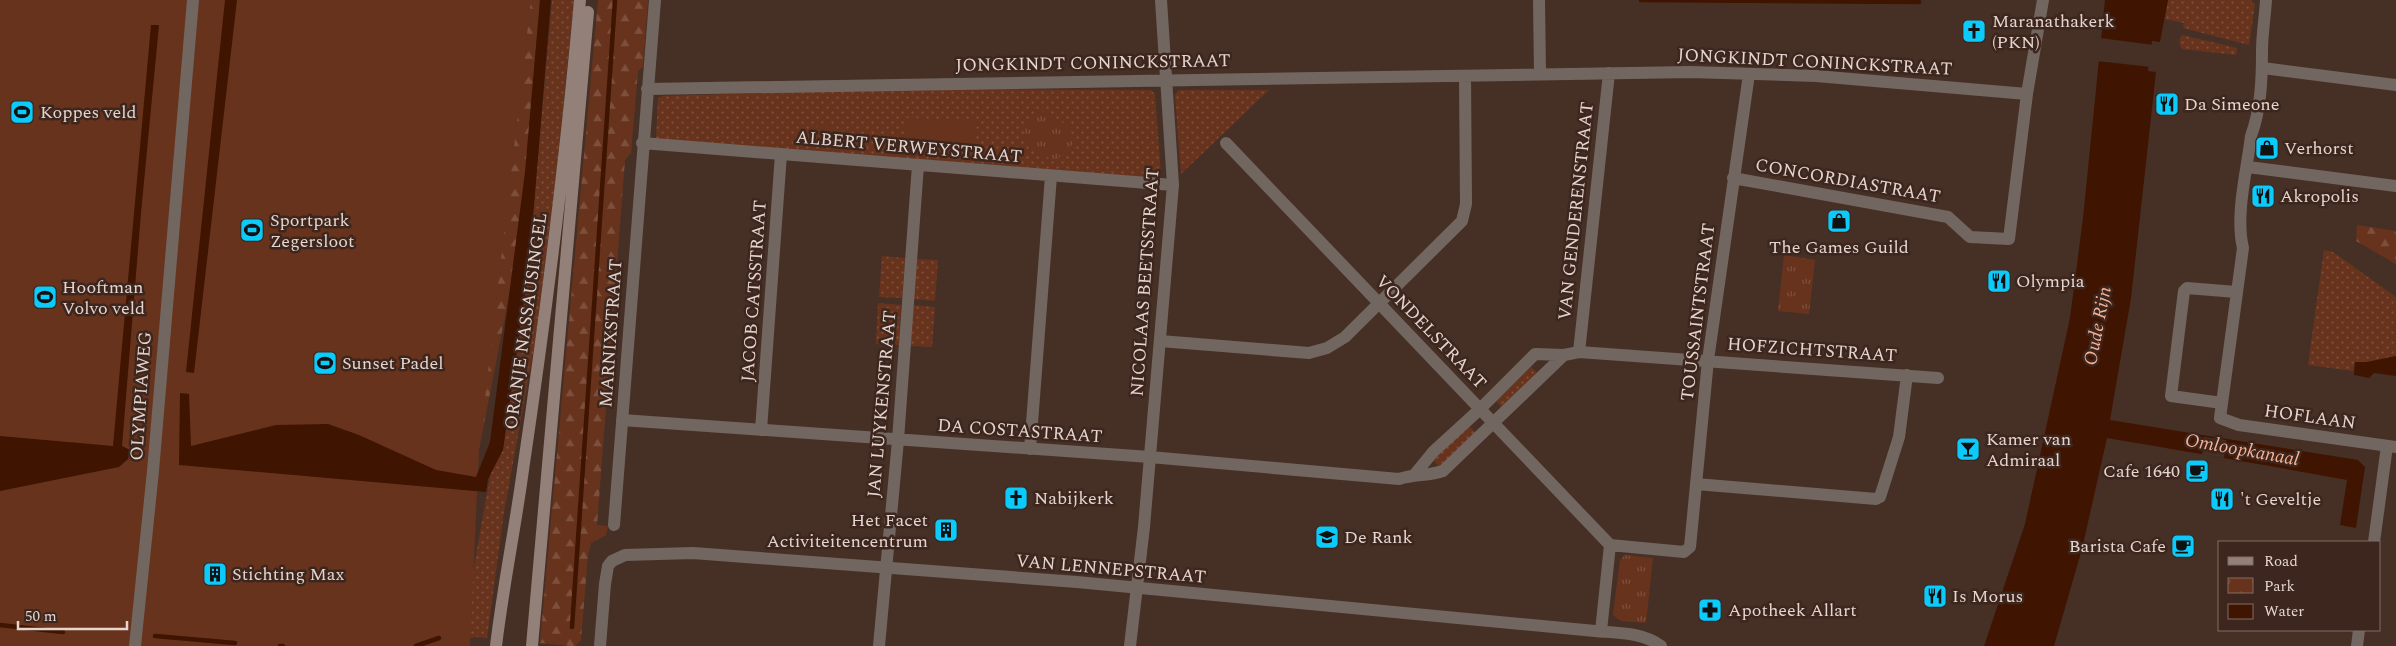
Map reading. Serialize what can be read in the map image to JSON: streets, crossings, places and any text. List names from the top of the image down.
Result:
{
  "streets": {
    "main road": ["ORANJE NASSAUSINGEL"],
    "street": [
      "JONGKINDT CONINCKSTRAAT",
      "ALBERT VERWEYSTRAAT",
      "CONCORDIASTRAAT",
      "VAN GENDERENSTRAAT",
      "NICOLAAS BEETSSTRAAT",
      "JACOB CATSSTRAAT",
      "TOUSSAINTSTRAAT",
      "VONDELSTRAAT",
      "MARNIXSTRAAT",
      "HOFZICHTSTRAAT",
      "OLYMPIAWEG",
      "JAN LUYKENSTRAAT",
      "HOFLAAN",
      "DA COSTASTRAAT",
      "VAN LENNEPSTRAAT"
    ]
  },
  "crossings": [
    ["JONGKINDT CONINCKSTRAAT", "CONCORDIASTRAAT"],
    ["JONGKINDT CONINCKSTRAAT", "VAN GENDERENSTRAAT"],
    ["JONGKINDT CONINCKSTRAAT", "NICOLAAS BEETSSTRAAT"],
    ["JONGKINDT CONINCKSTRAAT", "TOUSSAINTSTRAAT"],
    ["JONGKINDT CONINCKSTRAAT", "MARNIXSTRAAT"],
    ["ALBERT VERWEYSTRAAT", "NICOLAAS BEETSSTRAAT"],
    ["ALBERT VERWEYSTRAAT", "JACOB CATSSTRAAT"],
    ["ALBERT VERWEYSTRAAT", "MARNIXSTRAAT"],
    ["ALBERT VERWEYSTRAAT", "JAN LUYKENSTRAAT"],
    ["CONCORDIASTRAAT", "TOUSSAINTSTRAAT"],
    ["VAN GENDERENSTRAAT", "HOFZICHTSTRAAT"],
    ["NICOLAAS BEETSSTRAAT", "DA COSTASTRAAT"],
    ["NICOLAAS BEETSSTRAAT", "VAN LENNEPSTRAAT"],
    ["JACOB CATSSTRAAT", "DA COSTASTRAAT"],
    ["TOUSSAINTSTRAAT", "VONDELSTRAAT"],
    ["TOUSSAINTSTRAAT", "HOFZICHTSTRAAT"],
    ["VONDELSTRAAT", "HOFZICHTSTRAAT"],
    ["VONDELSTRAAT", "DA COSTASTRAAT"],
    ["MARNIXSTRAAT", "DA COSTASTRAAT"],
    ["JAN LUYKENSTRAAT", "DA COSTASTRAAT"],
    ["JAN LUYKENSTRAAT", "VAN LENNEPSTRAAT"]
  ],
  "water": ["Oude Rijn", "Omloopkanaal"],
  "places": {
    "church": ["Maranathakerk (PKN)", "Nabijkerk"],
    "restaurant": [
      "Da Simeone",
      "Akropolis",
      "Olympia",
      "'t Geveltje",
      "Is Morus"
    ],
    "sports": [
      "Koppes veld",
      "Sportpark Zegersloot",
      "Hooftman Volvo veld",
      "Sunset Padel"
    ],
    "shop": ["Verhorst", "The Games Guild"],
    "bar": ["Kamer van Admiraal"],
    "cafe": ["Cafe 1640", "Barista Cafe"],
    "building": ["Het Facet Activiteitencentrum", "Stichting Max"],
    "school or university": ["De Rank"],
    "pharmacy": ["Apotheek Allart"]
  },
  "legend": ["Road", "Park", "Water"],
  "scale_bar": "50 m"
}
